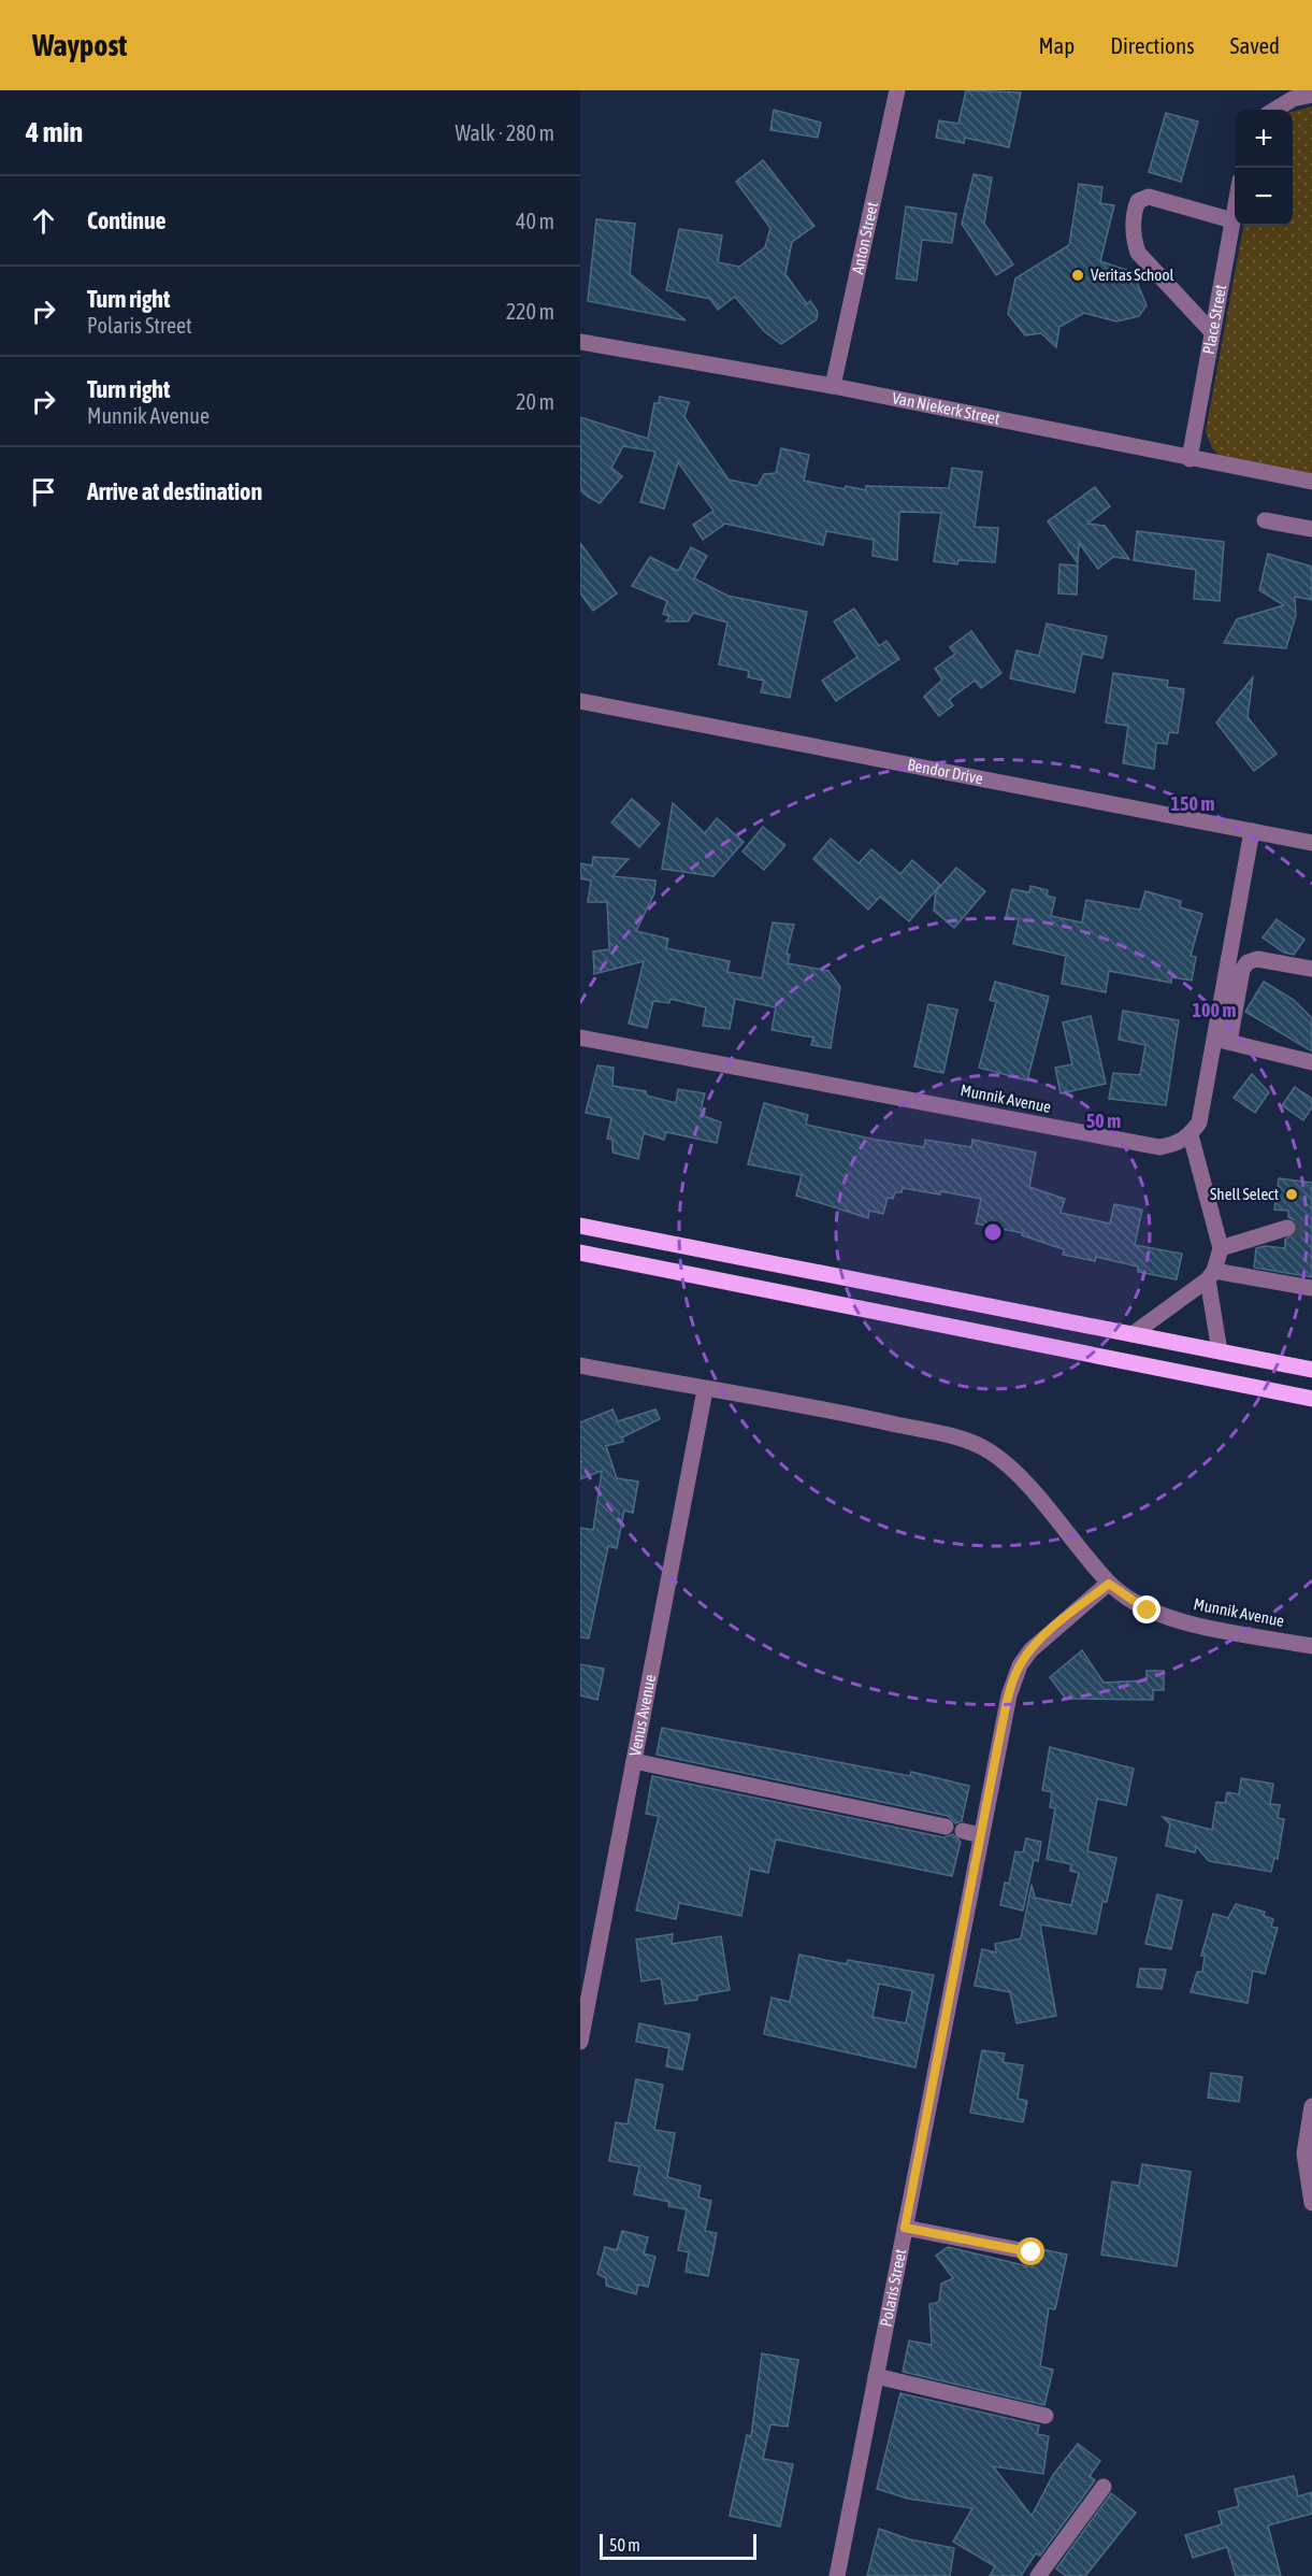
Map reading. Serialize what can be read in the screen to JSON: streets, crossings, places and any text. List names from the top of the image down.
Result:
{
  "streets": {
    "street": [
      "Anton Street",
      "Place Street",
      "Van Niekerk Street",
      "Bendor Drive",
      "Munnik Avenue",
      "Venus Avenue",
      "Polaris Street"
    ]
  },
  "crossings": [
    ["Anton Street", "Van Niekerk Street"],
    ["Place Street", "Van Niekerk Street"],
    ["Munnik Avenue", "Venus Avenue"],
    ["Munnik Avenue", "Polaris Street"]
  ],
  "places": ["Veritas School", "Shell Select"],
  "scale_bar": "50 m",
  "page": {
    "header": "Waypost",
    "nav": ["Map", "Directions", "Saved"],
    "heading": ["4 min", "Walk · 280 m"],
    "map_buttons": ["+", "−"],
    "list": [
      ["Continue", "40 m"],
      ["Turn right", "Polaris Street", "220 m"],
      ["Turn right", "Munnik Avenue", "20 m"],
      "Arrive at destination"
    ],
    "scale": "50 m"
  },
  "rings": ["150 m", "100 m", "50 m"]
}
